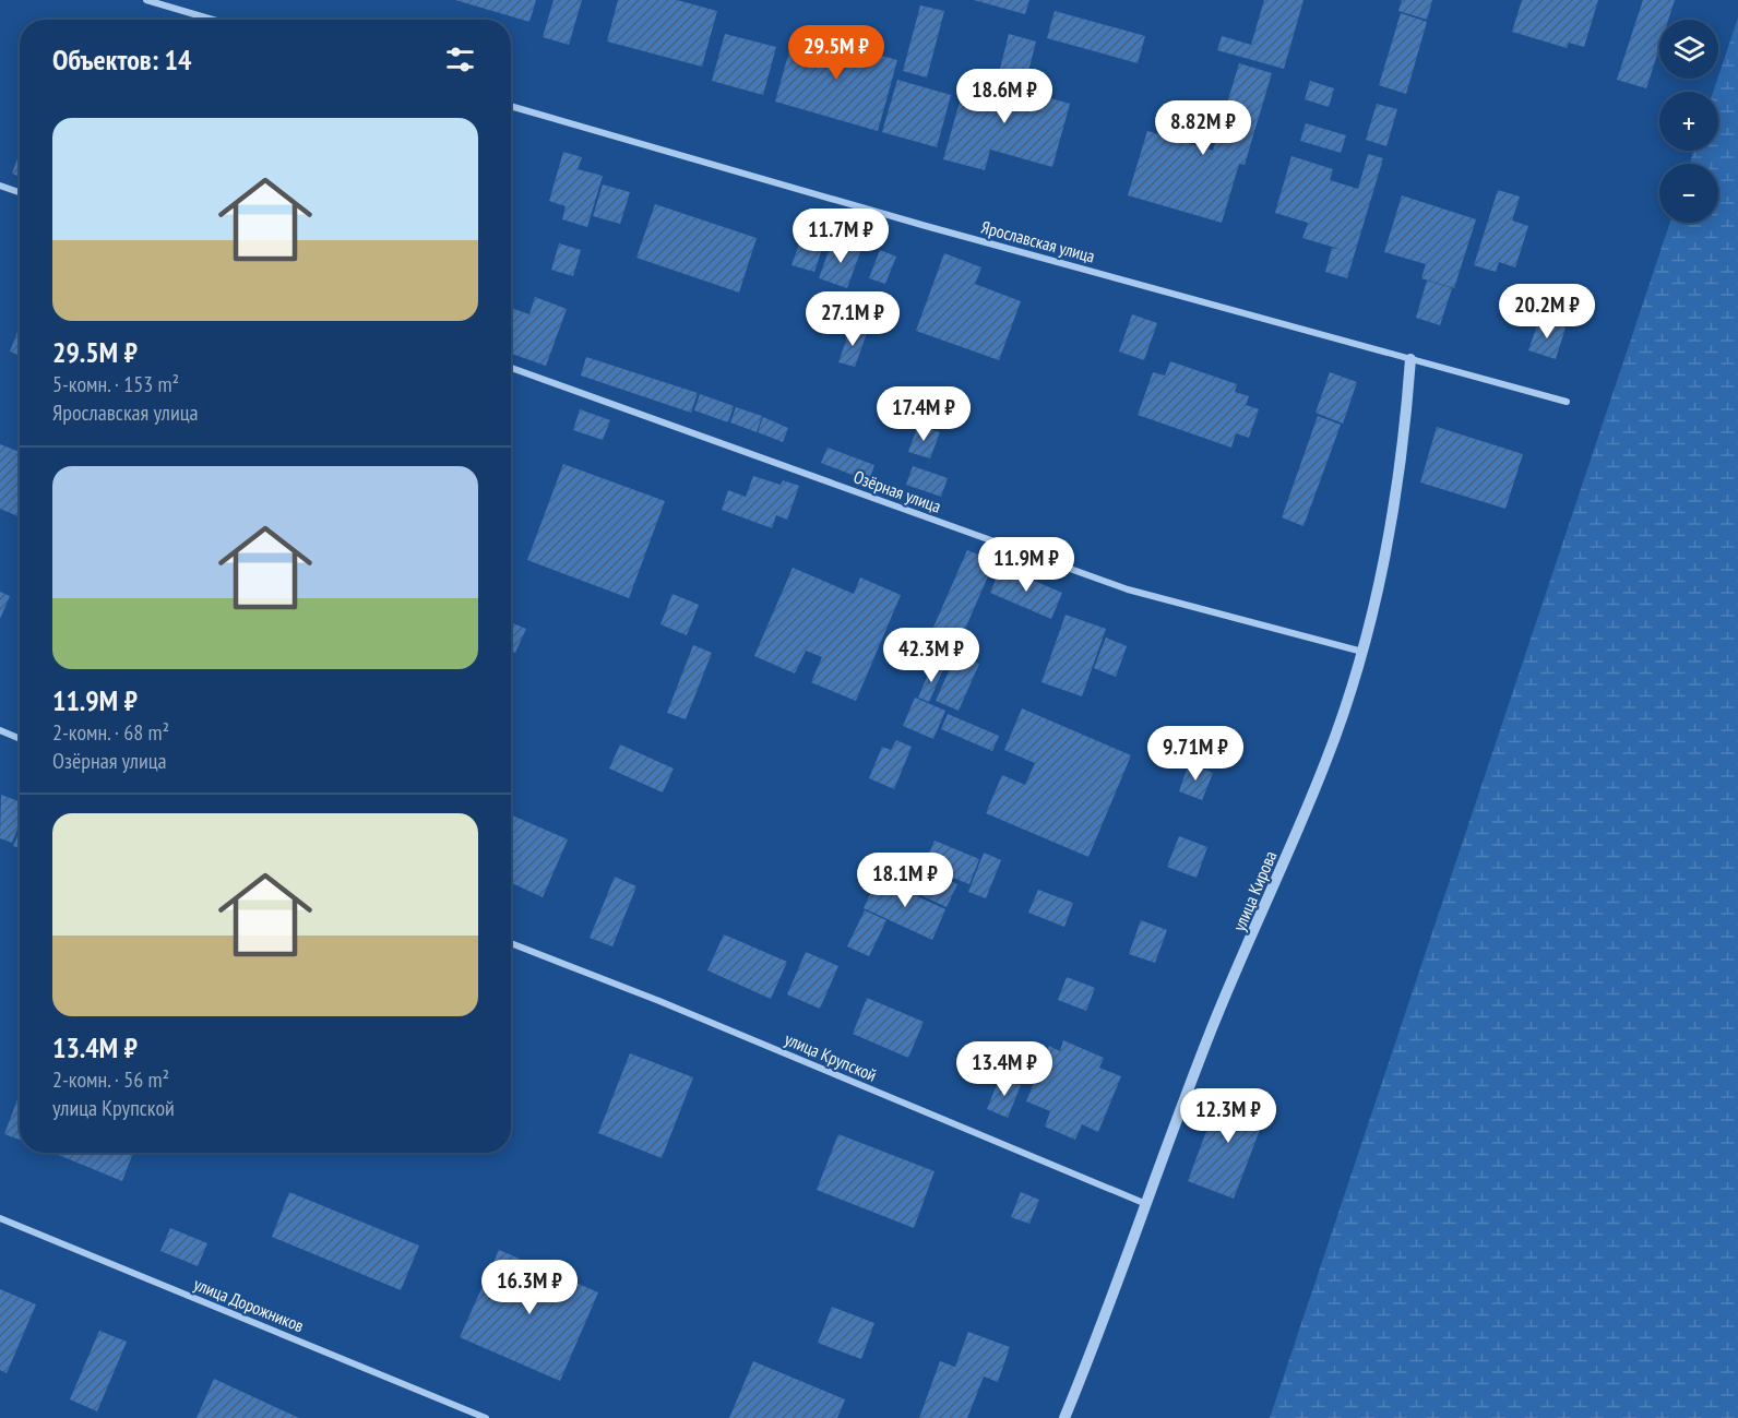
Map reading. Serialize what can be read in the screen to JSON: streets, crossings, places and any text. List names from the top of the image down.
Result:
{
  "streets": {
    "street": [
      "Ярославская улица",
      "Озёрная улица",
      "улица Кирова",
      "улица Крупской",
      "улица Дорожников"
    ]
  },
  "crossings": [
    ["Ярославская улица", "улица Кирова"],
    ["Озёрная улица", "улица Кирова"],
    ["улица Кирова", "улица Крупской"]
  ],
  "page": {
    "map_buttons": ["+", "−"],
    "heading": "Объектов: 14",
    "price": [
      "29.5M ₽",
      "18.6M ₽",
      "8.82M ₽",
      "11.7M ₽",
      "20.2M ₽",
      "27.1M ₽",
      "17.4M ₽",
      "11.9M ₽",
      "42.3M ₽",
      "9.71M ₽",
      "18.1M ₽",
      "13.4M ₽",
      "12.3M ₽",
      "16.3M ₽"
    ],
    "list": [
      {
        "name": "29.5M ₽",
        "note": "5-комн. · 153 m² · Ярославская улица"
      },
      {
        "name": "11.9M ₽",
        "note": "2-комн. · 68 m² · Озёрная улица"
      },
      {
        "name": "13.4M ₽",
        "note": "2-комн. · 56 m² · улица Крупской"
      }
    ]
  }
}
